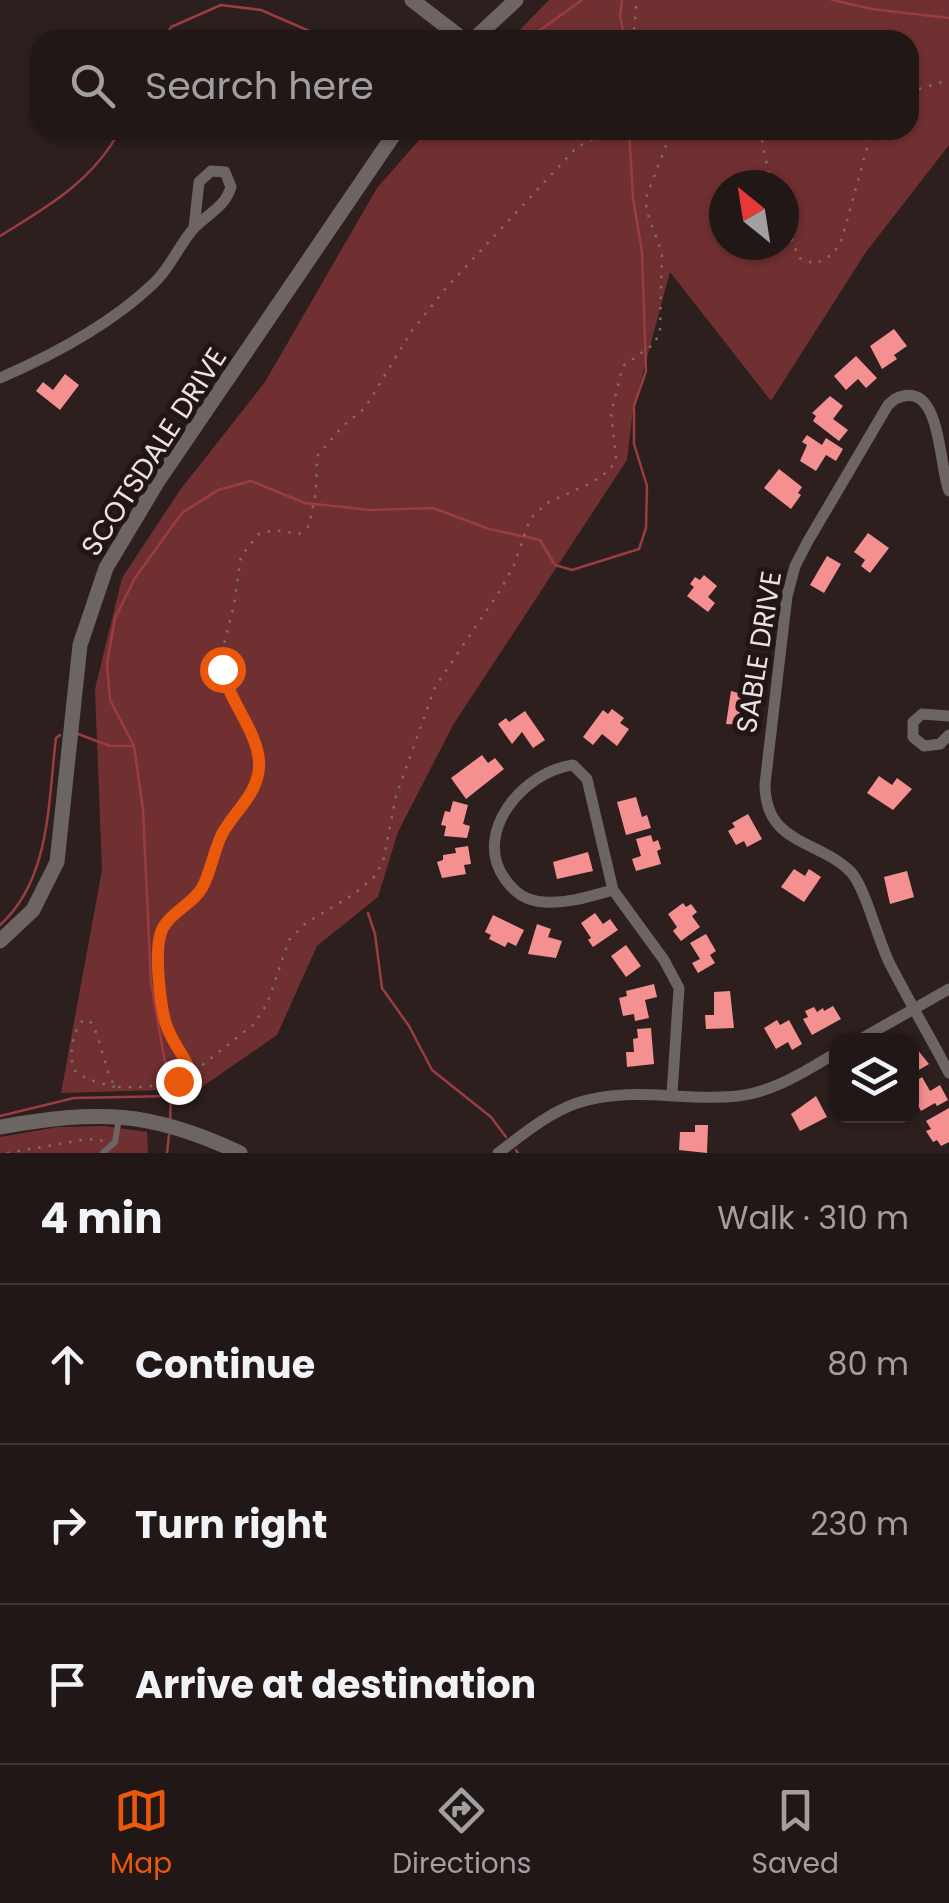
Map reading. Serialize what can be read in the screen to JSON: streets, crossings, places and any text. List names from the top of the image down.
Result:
{
  "streets": {
    "street": ["SCOTSDALE DRIVE", "SABLE DRIVE"]
  },
  "north": "top left",
  "page": {
    "search": "Search here",
    "heading": ["4 min", "Walk · 310 m"],
    "list": [
      ["Continue", "80 m"],
      ["Turn right", "230 m"],
      "Arrive at destination"
    ],
    "nav": ["Map", "Directions", "Saved"]
  }
}
